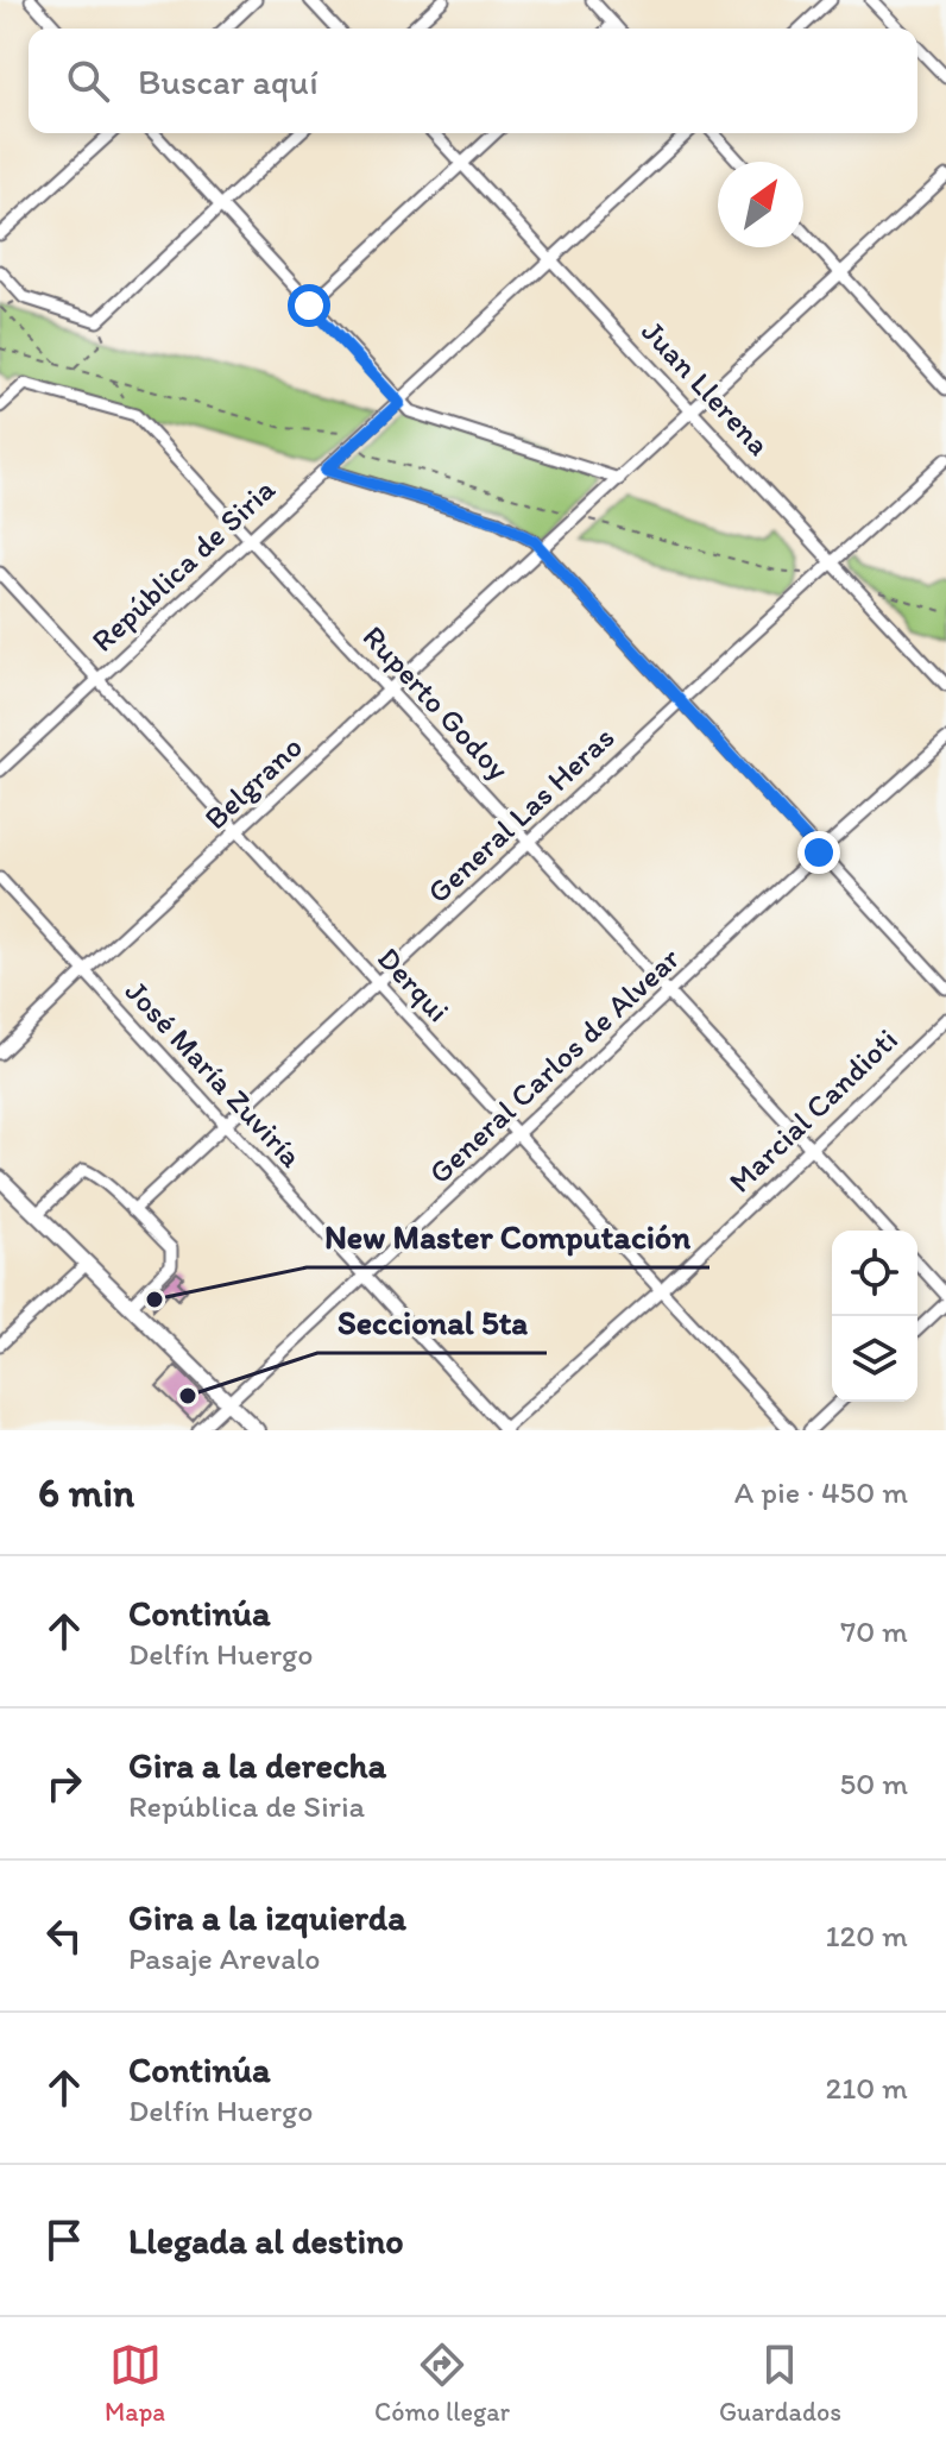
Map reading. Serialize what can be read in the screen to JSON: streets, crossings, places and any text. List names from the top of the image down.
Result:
{
  "streets": {
    "street": [
      "Juan Llerena",
      "República de Siria",
      "Ruperto Godoy",
      "Belgrano",
      "General Las Heras",
      "Derqui",
      "General Carlos de Alvear",
      "José María Zuviría",
      "Marcial Candioti"
    ]
  },
  "crossings": [
    ["Juan Llerena", "República de Siria"],
    ["Juan Llerena", "Belgrano"],
    ["Juan Llerena", "General Las Heras"],
    ["República de Siria", "Ruperto Godoy"],
    ["República de Siria", "Derqui"],
    ["Ruperto Godoy", "Belgrano"],
    ["Ruperto Godoy", "General Las Heras"],
    ["Ruperto Godoy", "General Carlos de Alvear"],
    ["Ruperto Godoy", "Marcial Candioti"],
    ["Belgrano", "Derqui"],
    ["Belgrano", "José María Zuviría"],
    ["General Las Heras", "Derqui"],
    ["General Las Heras", "José María Zuviría"],
    ["Derqui", "General Carlos de Alvear"],
    ["Derqui", "Marcial Candioti"],
    ["General Carlos de Alvear", "José María Zuviría"],
    ["José María Zuviría", "Marcial Candioti"]
  ],
  "places": ["New Master Computación", "Seccional 5ta"],
  "north": "top right",
  "page": {
    "search": "Buscar aquí",
    "heading": ["6 min", "A pie · 450 m"],
    "list": [
      ["Continúa", "Delfín Huergo", "70 m"],
      ["Gira a la derecha", "República de Siria", "50 m"],
      ["Gira a la izquierda", "Pasaje Arevalo", "120 m"],
      ["Continúa", "Delfín Huergo", "210 m"],
      "Llegada al destino"
    ],
    "nav": ["Mapa", "Cómo llegar", "Guardados"]
  }
}
